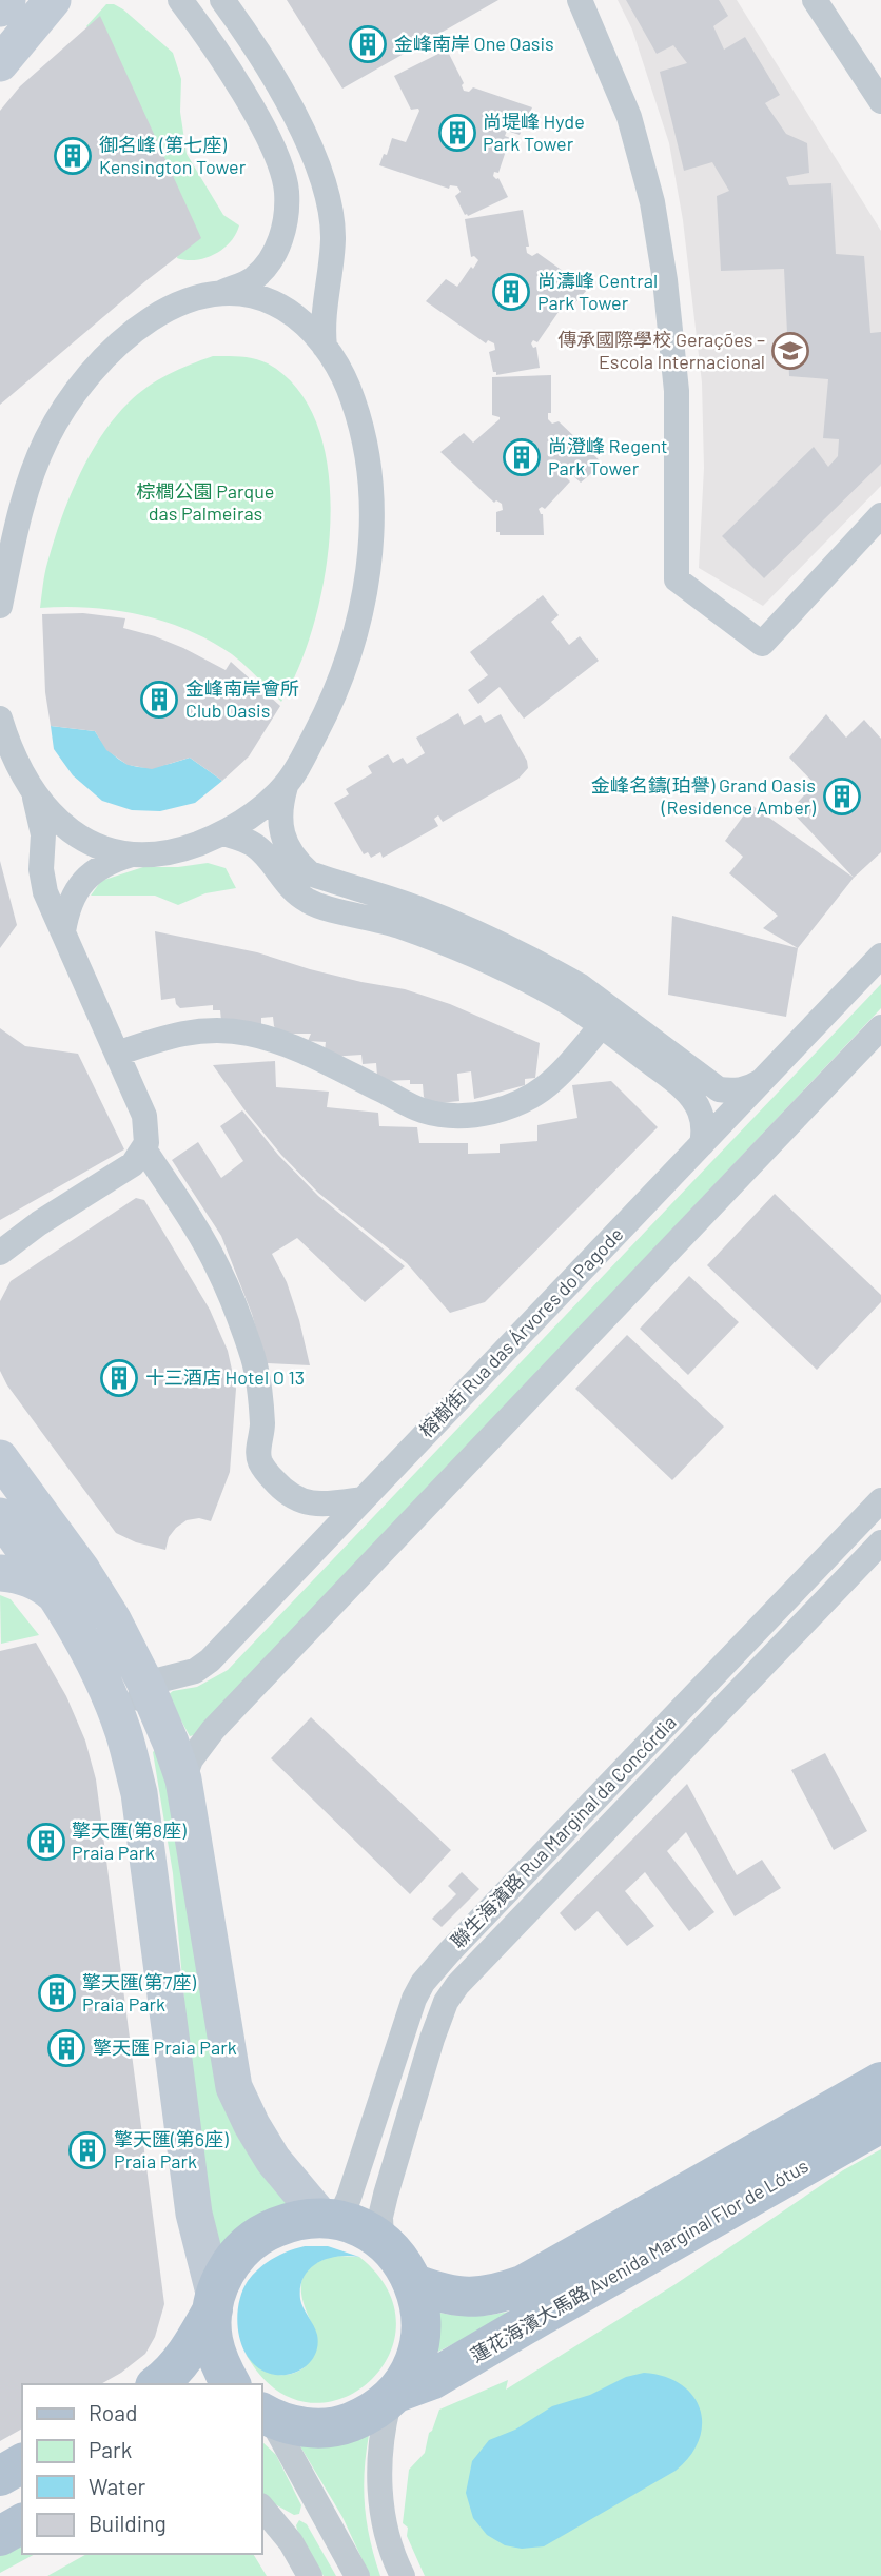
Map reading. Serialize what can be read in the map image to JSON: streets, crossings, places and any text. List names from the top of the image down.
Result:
{
  "streets": {
    "main road": ["蓮花海濱大馬路 Avenida Marginal Flor de Lótus"],
    "street": ["榕樹街 Rua das Árvores do Pagode", "聯生海濱路 Rua Marginal da Concórdia"]
  },
  "parks": ["棕櫚公園 Parque das Palmeiras"],
  "places": {
    "building": [
      "金峰南岸 One Oasis",
      "尚堤峰 Hyde Park Tower",
      "御名峰 (第七座) Kensington Tower",
      "尚濤峰 Central Park Tower",
      "尚澄峰 Regent Park Tower",
      "金峰南岸會所 Club Oasis",
      "金峰名鑄(珀譽) Grand Oasis (Residence Amber)",
      "十三酒店 Hotel O 13",
      "擎天匯(第8座) Praia Park",
      "擎天匯(第7座) Praia Park",
      "擎天匯 Praia Park",
      "擎天匯(第6座) Praia Park"
    ],
    "school or university": ["傳承國際學校 Gerações – Escola Internacional"]
  },
  "legend": [
    "Road",
    "Park",
    "Water",
    "Building"
  ]
}
